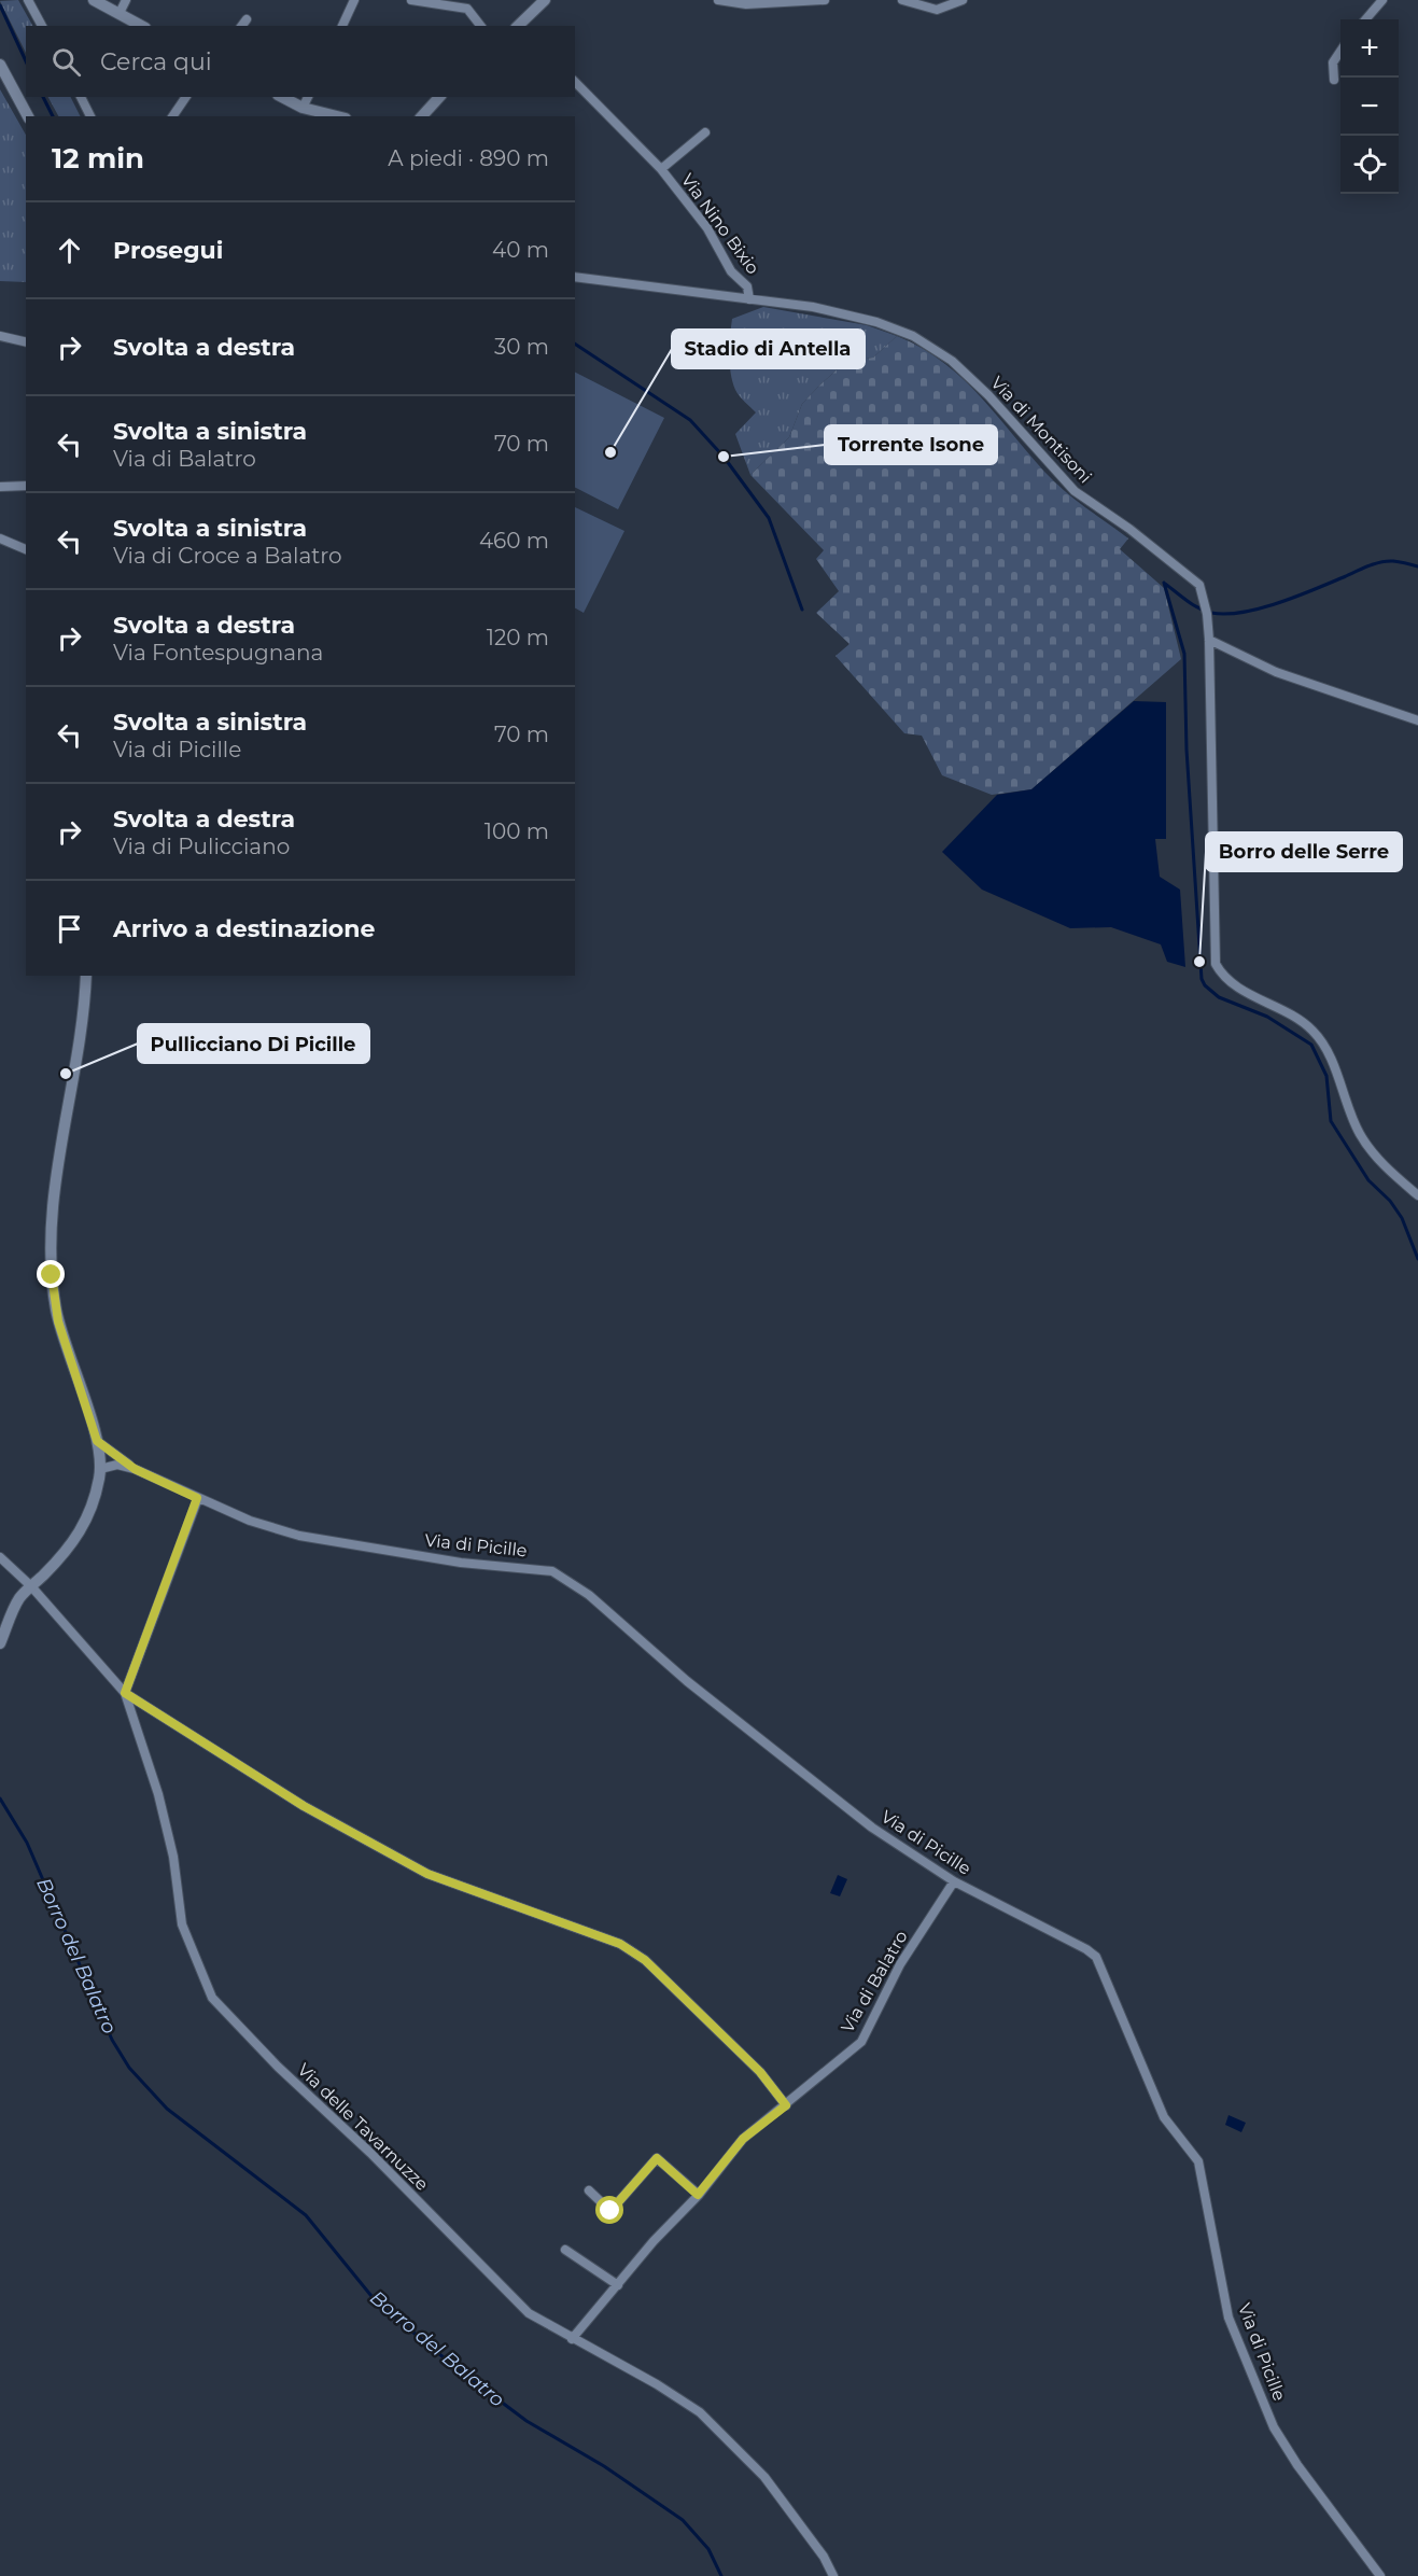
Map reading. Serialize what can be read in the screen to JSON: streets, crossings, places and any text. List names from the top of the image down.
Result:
{
  "streets": {
    "street": [
      "Via Nino Bixio",
      "Via di Montisoni",
      "Via di Picille",
      "Via di Balatro",
      "Via delle Tavarnuzze"
    ]
  },
  "crossings": [
    ["Via Nino Bixio", "Via di Montisoni"],
    ["Via di Picille", "Via di Balatro"],
    ["Via di Balatro", "Via delle Tavarnuzze"]
  ],
  "water": ["Borro del Balatro"],
  "places": [
    "Stadio di Antella",
    "Torrente Isone",
    "Borro delle Serre",
    "Pullicciano Di Picille"
  ],
  "page": {
    "map_buttons": ["+", "−"],
    "search": "Cerca qui",
    "heading": ["12 min", "A piedi · 890 m"],
    "list": [
      ["Prosegui", "40 m"],
      ["Svolta a destra", "30 m"],
      ["Svolta a sinistra", "Via di Balatro", "70 m"],
      ["Svolta a sinistra", "Via di Croce a Balatro", "460 m"],
      ["Svolta a destra", "Via Fontespugnana", "120 m"],
      ["Svolta a sinistra", "Via di Picille", "70 m"],
      ["Svolta a destra", "Via di Pulicciano", "100 m"],
      "Arrivo a destinazione"
    ]
  }
}
